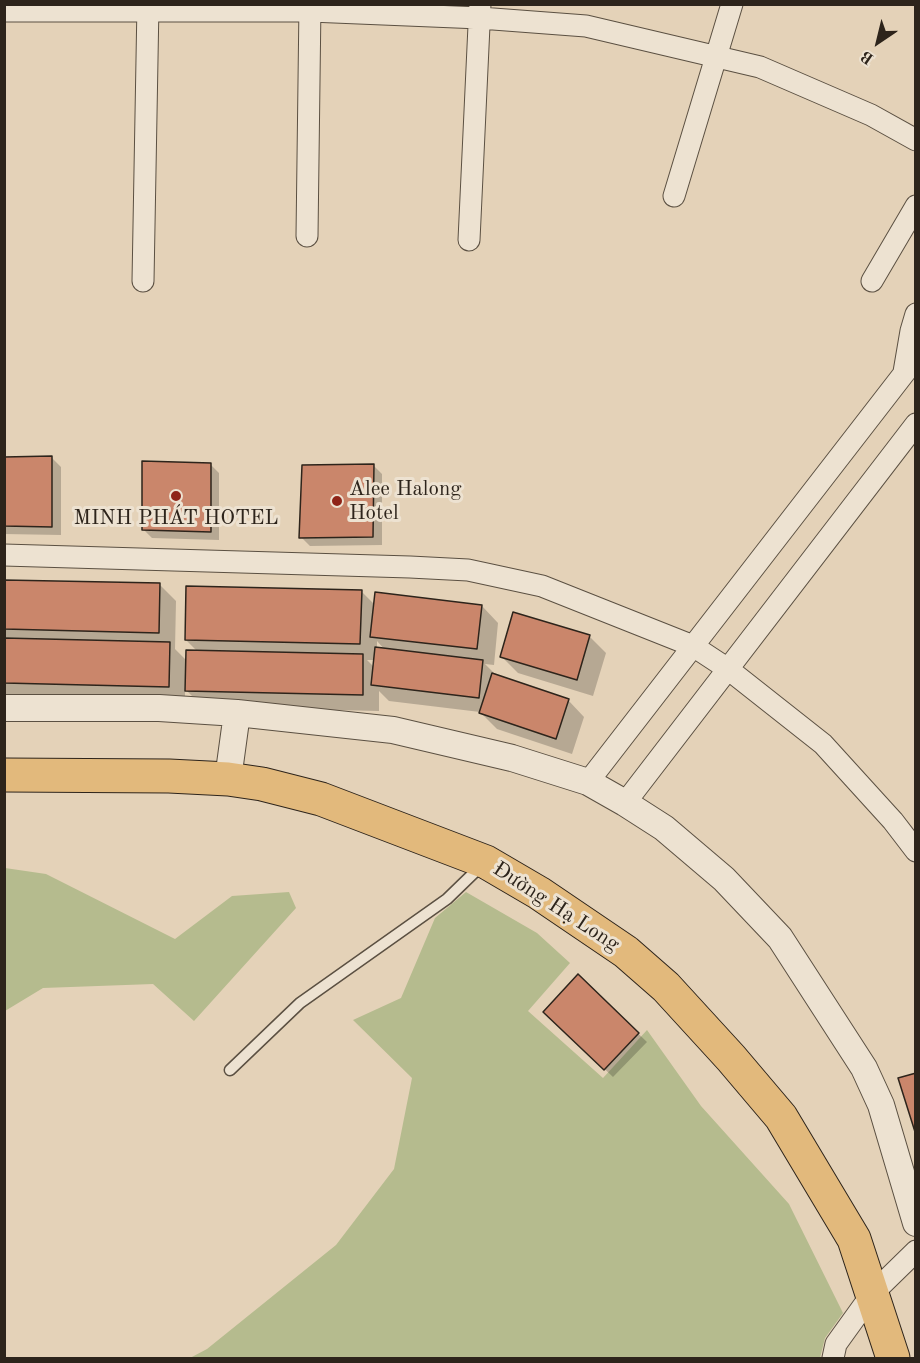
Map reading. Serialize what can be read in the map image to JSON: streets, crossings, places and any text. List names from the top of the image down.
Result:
{
  "streets": {
    "main road": ["Đường Hạ Long"]
  },
  "places": ["MINH PHÁT HOTEL", "Alee Halong Hotel"],
  "north": "bottom left"
}
